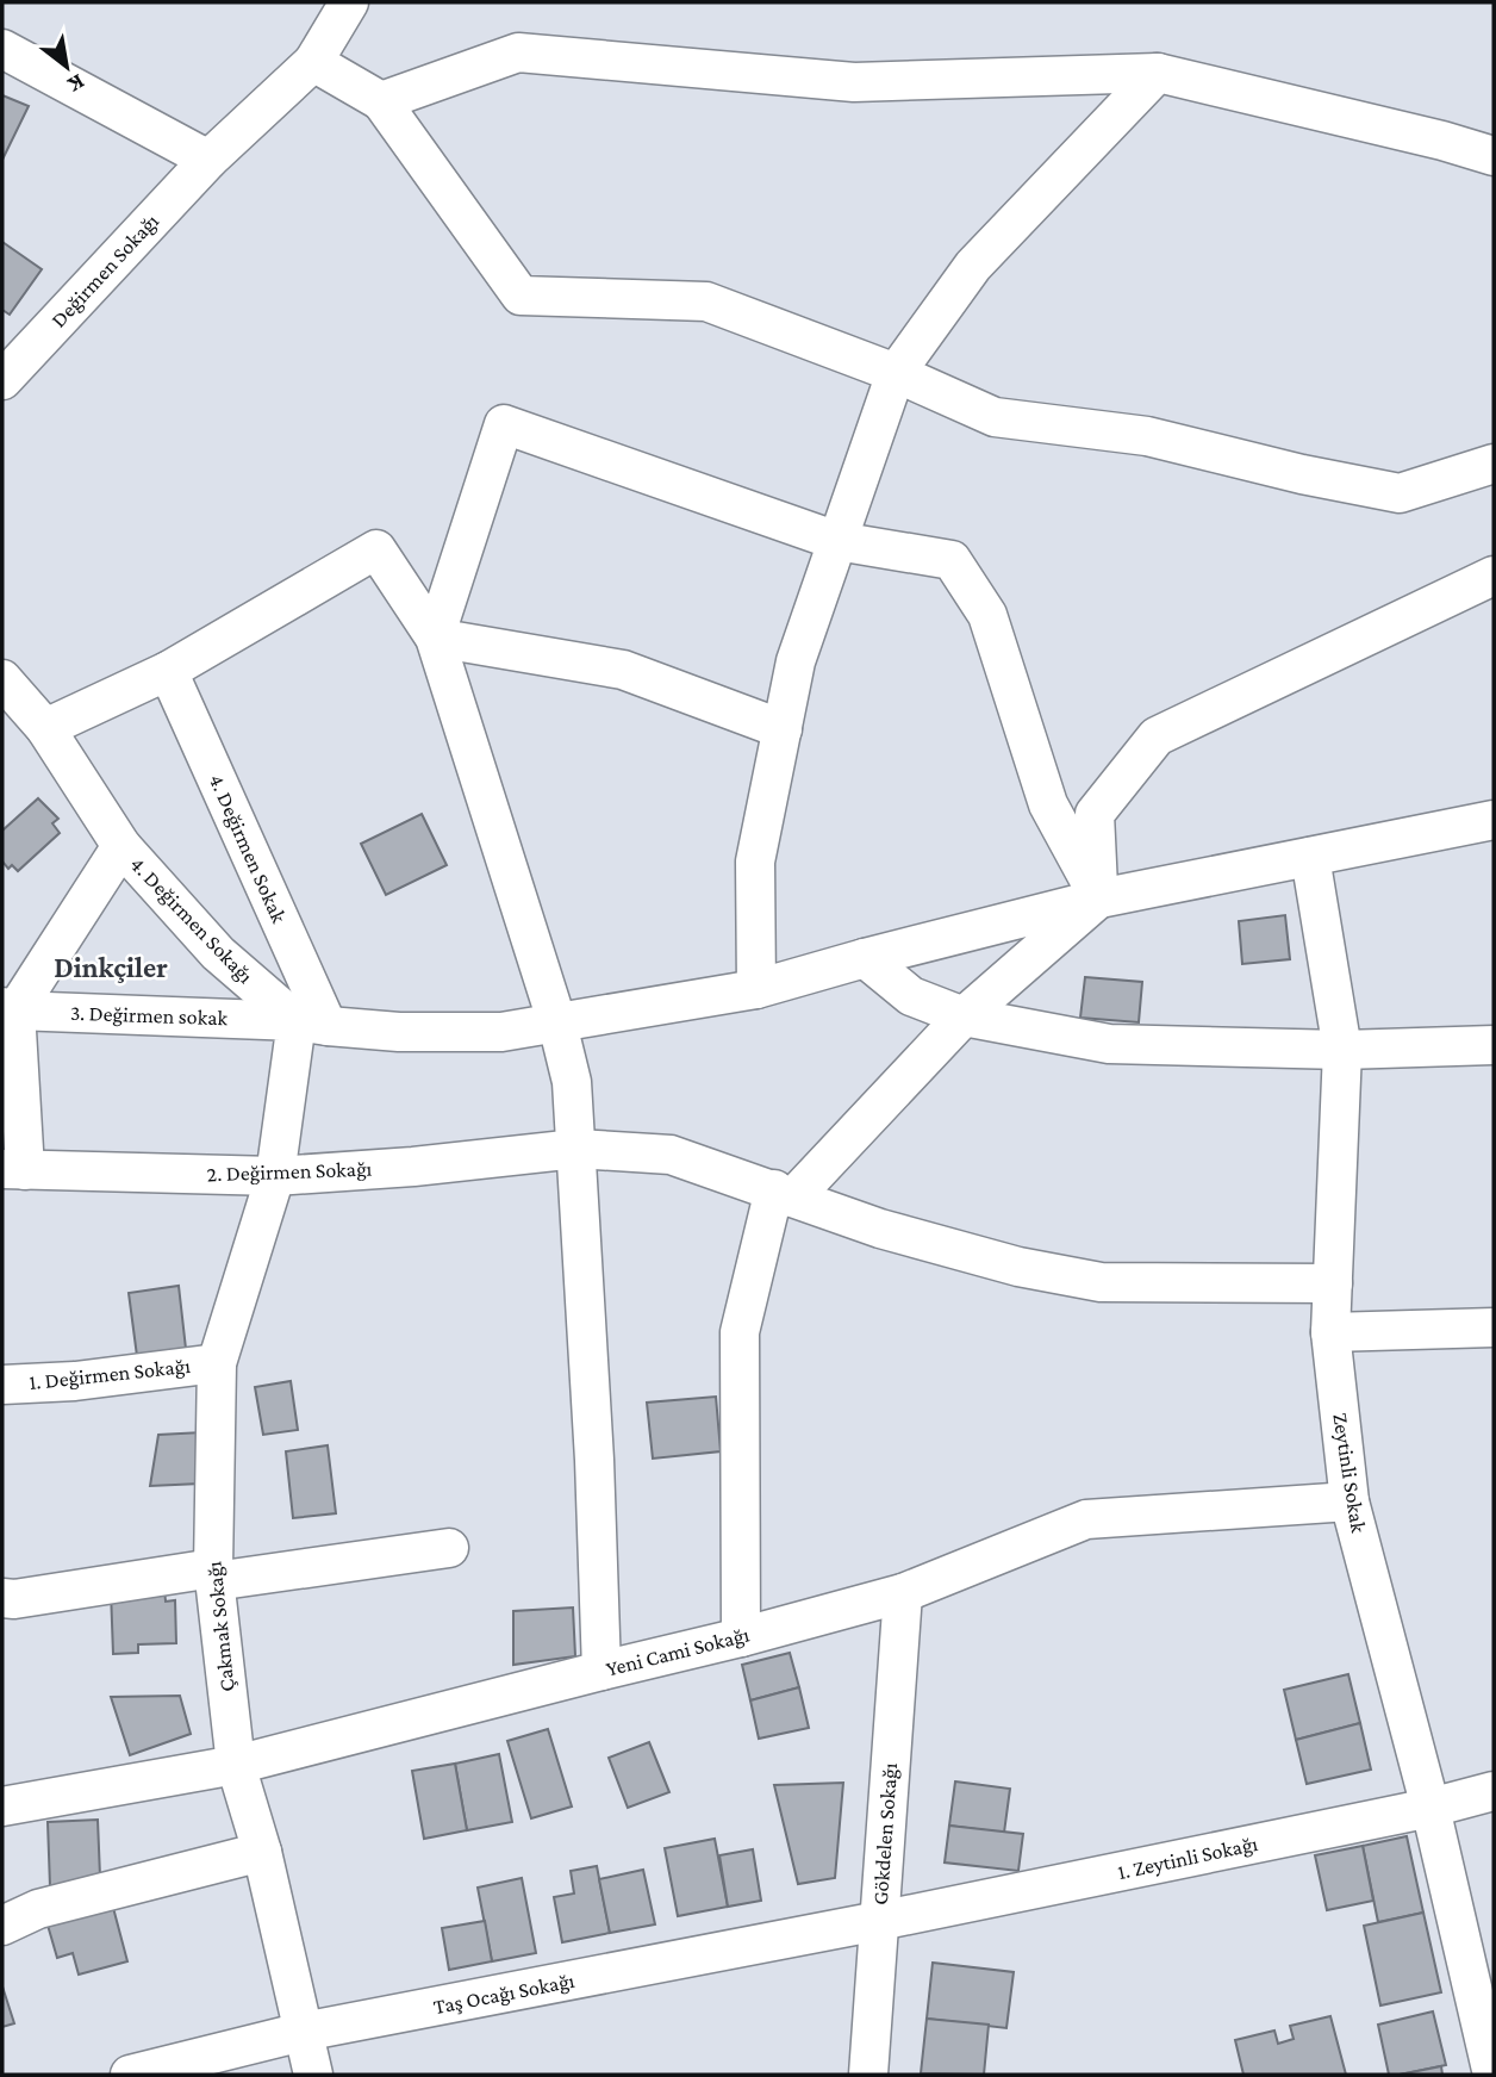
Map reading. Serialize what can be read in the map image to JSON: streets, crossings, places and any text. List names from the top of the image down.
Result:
{
  "streets": {
    "street": [
      "Değirmen Sokağı",
      "4. Değirmen Sokak",
      "4. Değirmen Sokağı",
      "3. Değirmen sokak",
      "2. Değirmen Sokağı",
      "1. Değirmen Sokağı",
      "Zeytinli Sokak",
      "Çakmak Sokağı",
      "Yeni Cami Sokağı",
      "Gökdelen Sokağı",
      "1. Zeytinli Sokağı",
      "Taş Ocağı Sokağı"
    ]
  },
  "crossings": [
    ["4. Değirmen Sokak", "4. Değirmen Sokağı"],
    ["4. Değirmen Sokak", "3. Değirmen sokak"],
    ["4. Değirmen Sokak", "Çakmak Sokağı"],
    ["4. Değirmen Sokağı", "3. Değirmen sokak"],
    ["4. Değirmen Sokağı", "Çakmak Sokağı"],
    ["3. Değirmen sokak", "Çakmak Sokağı"],
    ["2. Değirmen Sokağı", "Zeytinli Sokak"],
    ["2. Değirmen Sokağı", "Çakmak Sokağı"],
    ["1. Değirmen Sokağı", "Çakmak Sokağı"],
    ["Zeytinli Sokak", "Yeni Cami Sokağı"],
    ["Zeytinli Sokak", "1. Zeytinli Sokağı"],
    ["Çakmak Sokağı", "Yeni Cami Sokağı"],
    ["Çakmak Sokağı", "Taş Ocağı Sokağı"],
    ["Yeni Cami Sokağı", "Gökdelen Sokağı"],
    ["Gökdelen Sokağı", "1. Zeytinli Sokağı"],
    ["Gökdelen Sokağı", "Taş Ocağı Sokağı"],
    ["1. Zeytinli Sokağı", "Taş Ocağı Sokağı"]
  ],
  "districts": ["Dinkçiler"],
  "north": "bottom right"
}
